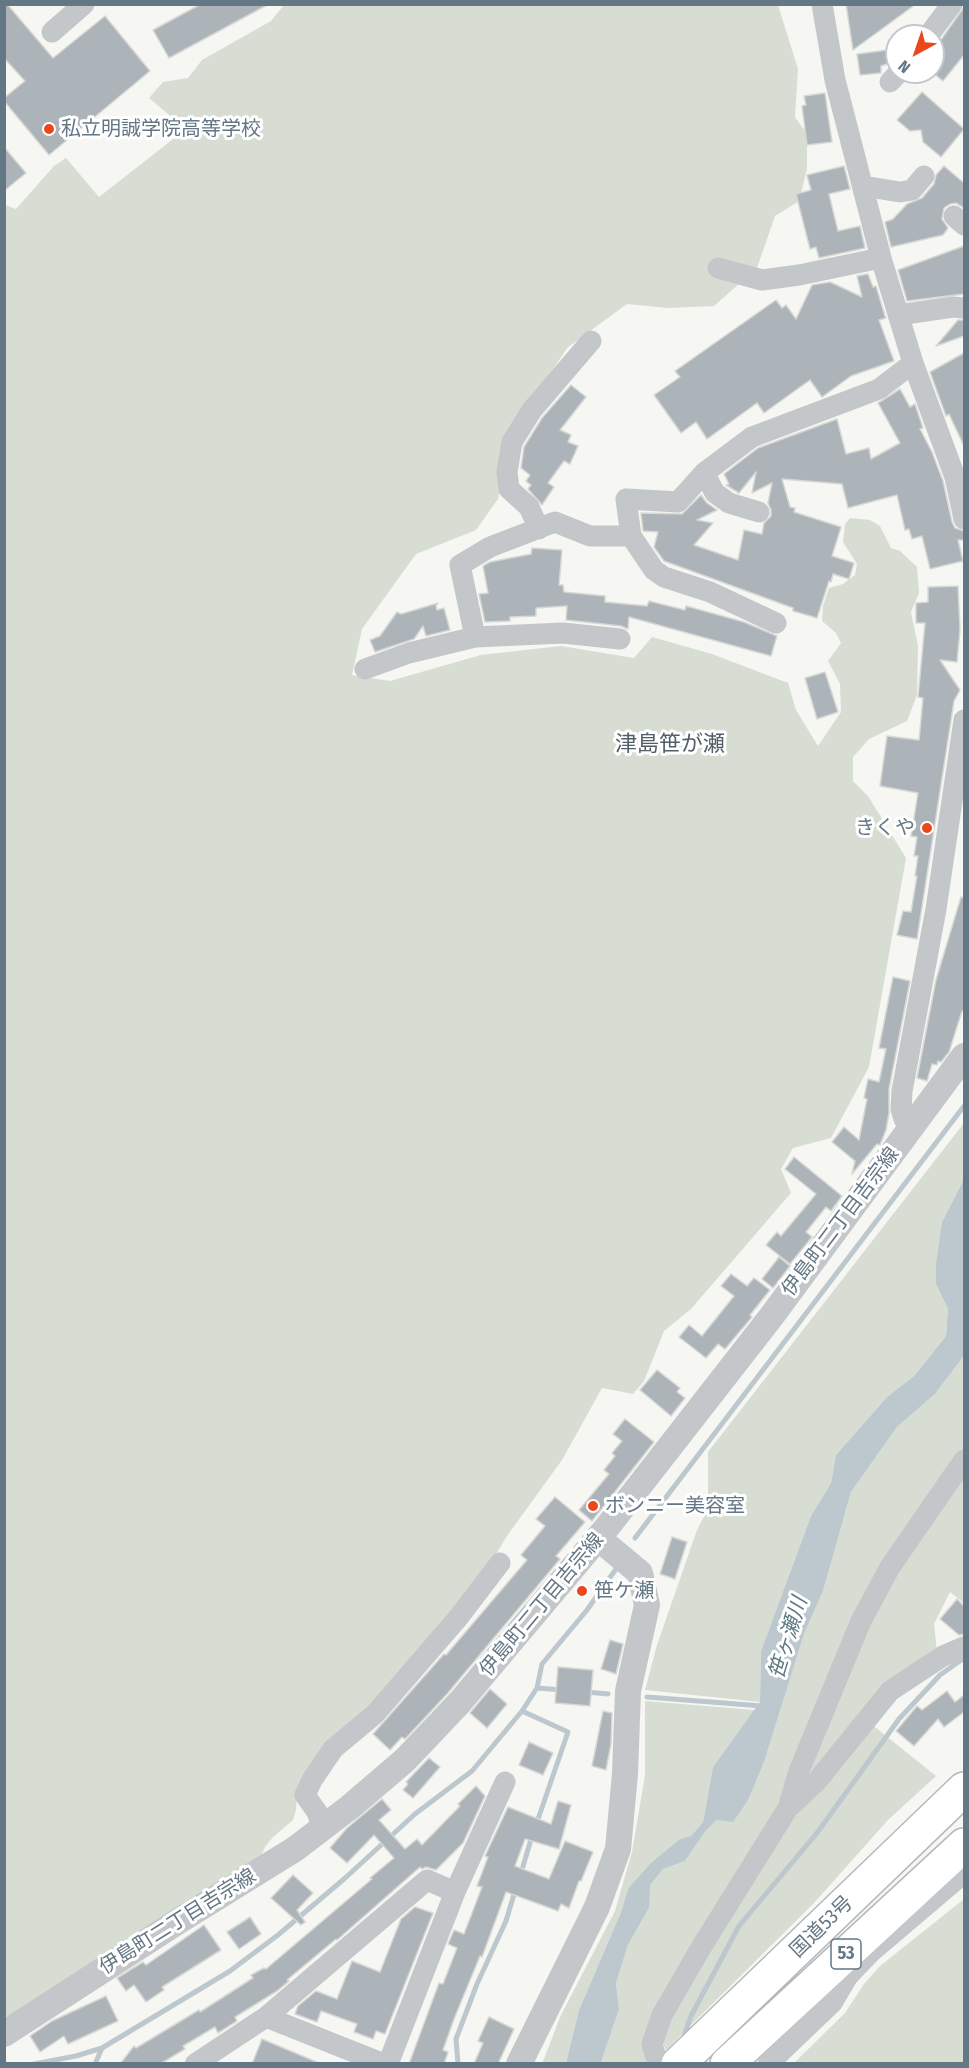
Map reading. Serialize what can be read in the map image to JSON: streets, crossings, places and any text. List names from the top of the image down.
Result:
{
  "streets": {
    "highway": ["国道53号", "53"],
    "street": ["伊島町二丁目吉宗線"]
  },
  "districts": ["津島笹が瀬"],
  "water": ["笹ヶ瀬川"],
  "places": [
    "私立明誠学院高等学校",
    "きくや",
    "ボンニー美容室",
    "笹ケ瀬"
  ],
  "north": "bottom left"
}
